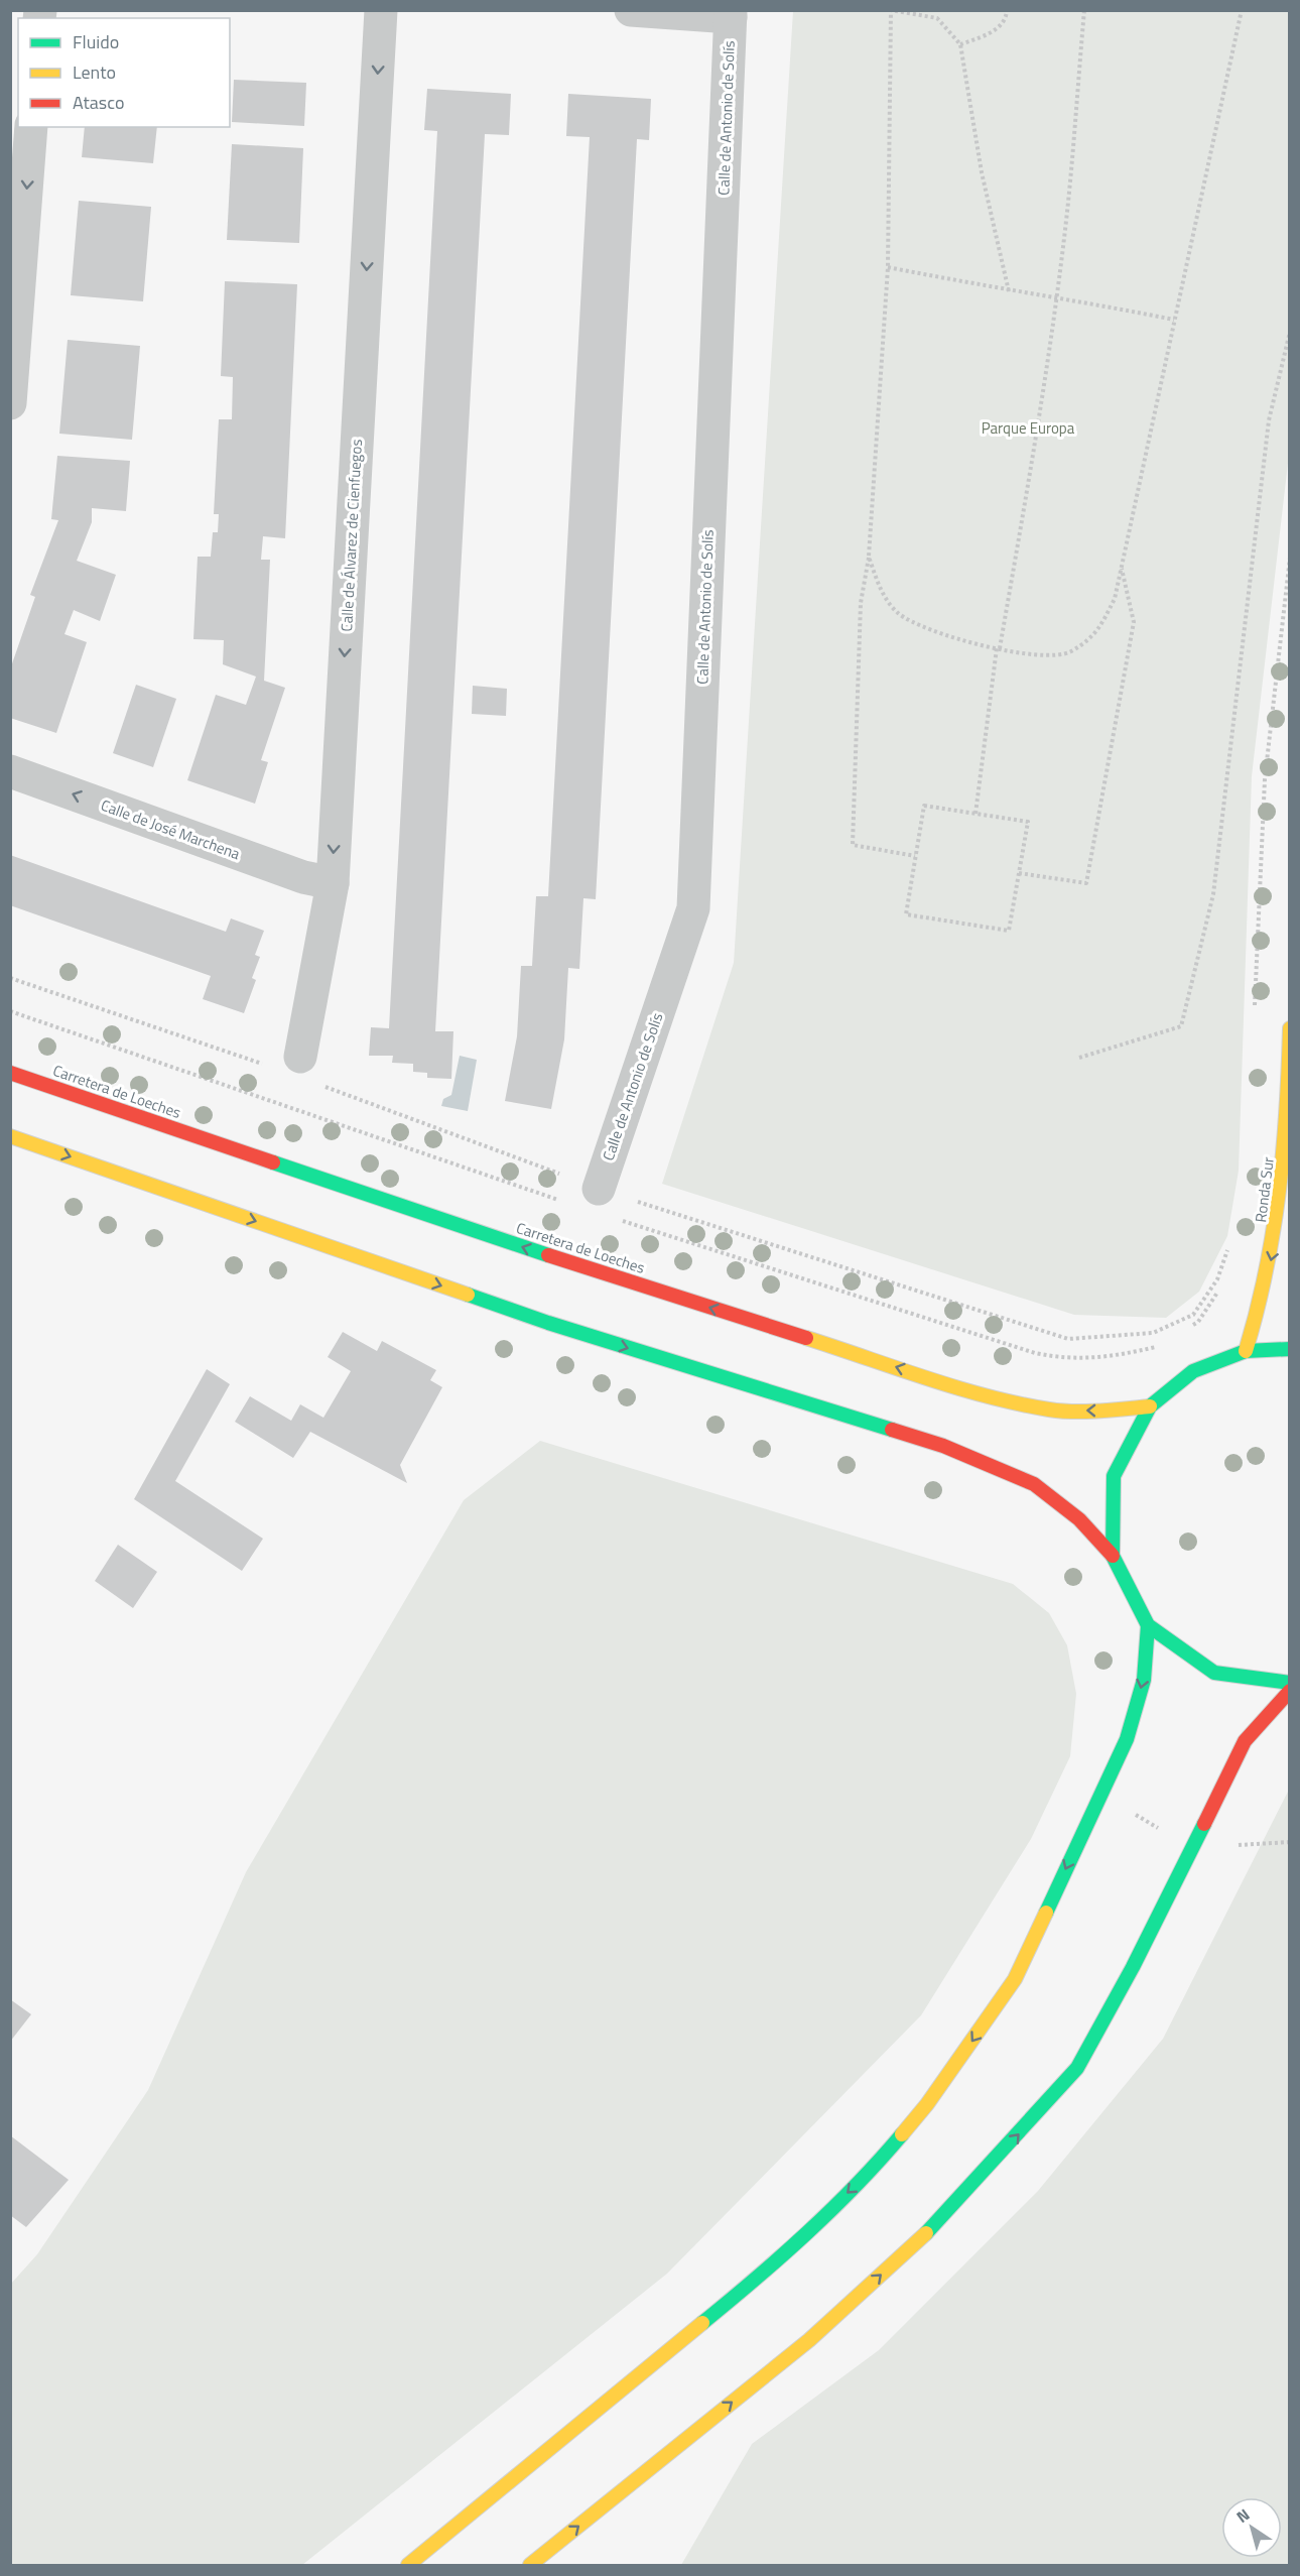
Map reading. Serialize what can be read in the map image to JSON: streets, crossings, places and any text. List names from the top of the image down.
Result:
{
  "streets": {
    "main road": ["Carretera de Loeches", "Ronda Sur"],
    "street": ["Calle de Antonio de Solís", "Calle de Álvarez de Cienfuegos", "Calle de José Marchena"]
  },
  "crossings": [
    ["Calle de Álvarez de Cienfuegos", "Calle de José Marchena"]
  ],
  "one_way": ["Calle de Álvarez de Cienfuegos", "Calle de José Marchena", "Ronda Sur"],
  "parks": ["Parque Europa"],
  "legend": ["Fluido", "Lento", "Atasco"],
  "north": "top left"
}
